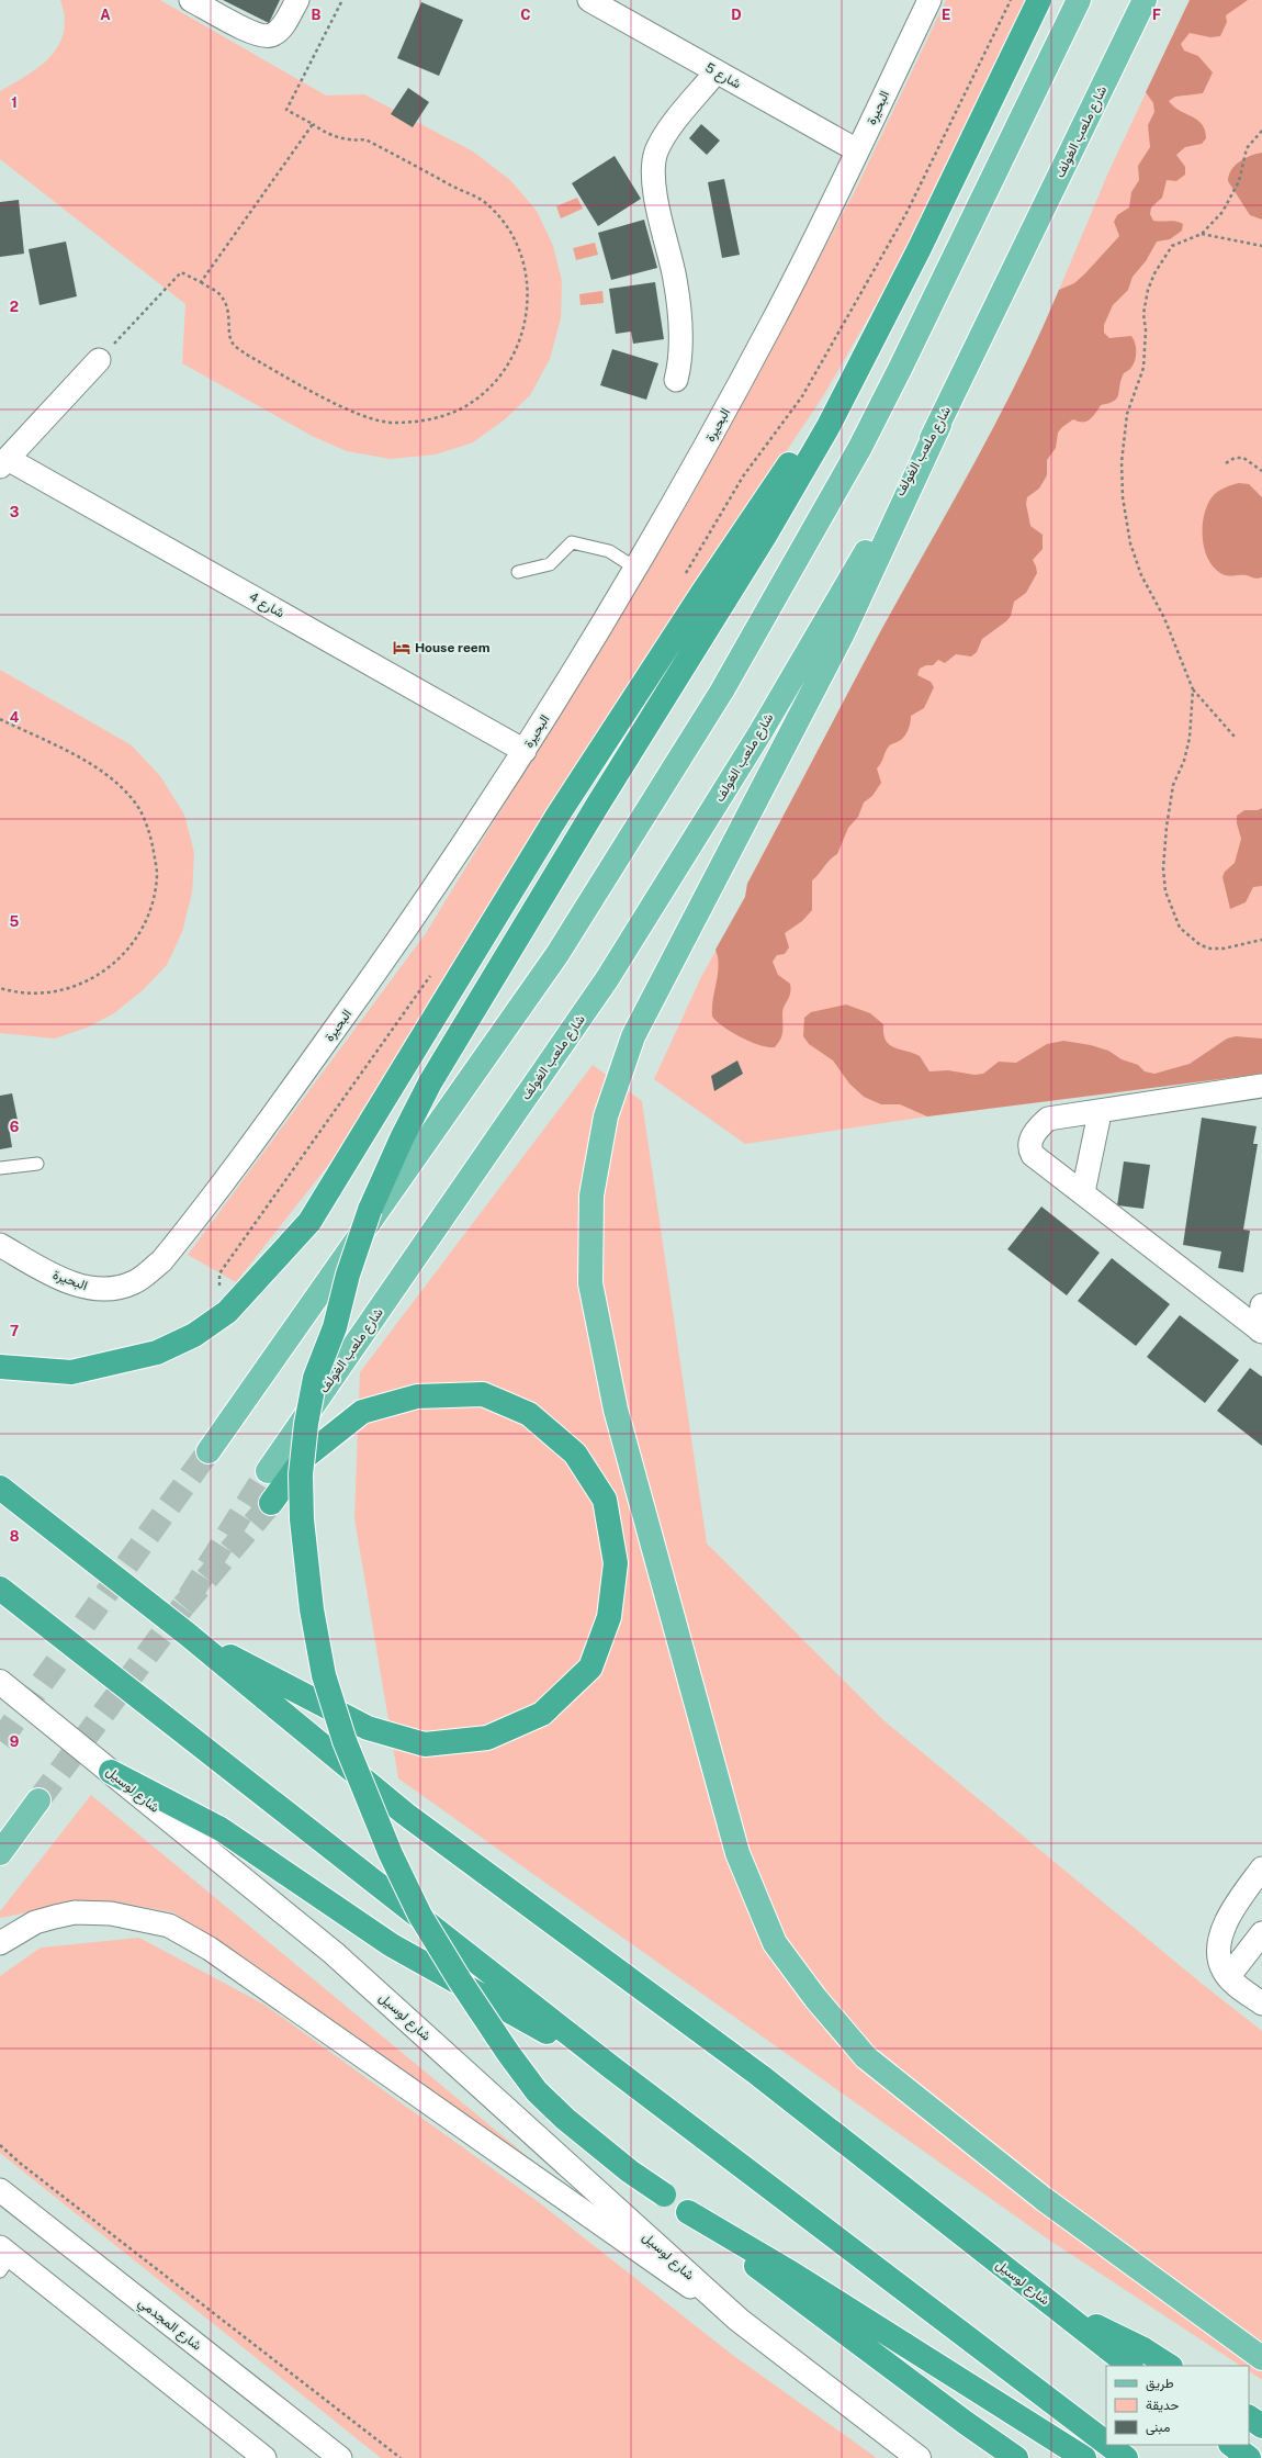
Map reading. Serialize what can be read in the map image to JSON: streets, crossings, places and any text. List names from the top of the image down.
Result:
{
  "streets": {
    "highway": ["شارع لوسيل"],
    "main road": ["شارع ملعب الغولف"],
    "street": [
      "شارع 5",
      "البحيرة",
      "شارع 4",
      "شارع المجدمي"
    ]
  },
  "crossings": [
    ["شارع 5", "البحيرة"],
    ["البحيرة", "شارع 4"]
  ],
  "places": {
    "hotel": ["House reem"]
  },
  "legend": ["طريق", "حديقة", "مبنى"],
  "grid": {
    "columns": [
      "A",
      "B",
      "C",
      "D",
      "E",
      "F"
    ],
    "rows": [
      "1",
      "2",
      "3",
      "4",
      "5",
      "6",
      "7",
      "8",
      "9"
    ]
  }
}
